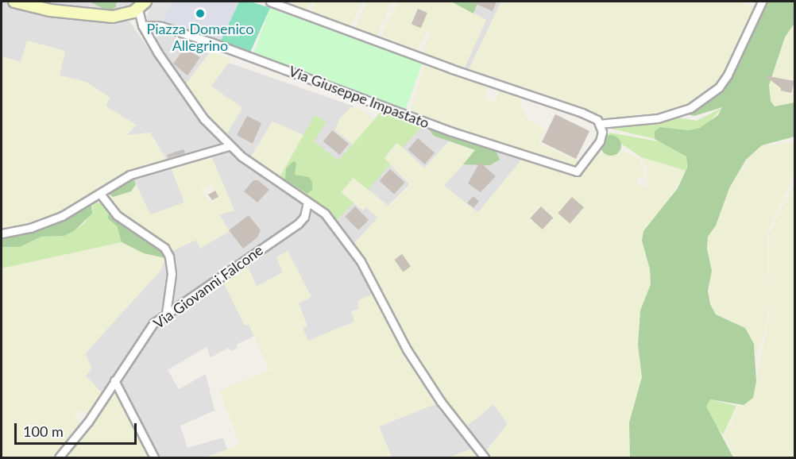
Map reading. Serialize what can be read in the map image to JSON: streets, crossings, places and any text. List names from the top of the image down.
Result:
{
  "streets": {
    "street": ["Via Giuseppe Impastato", "Via Giovanni Falcone"]
  },
  "places": ["Piazza Domenico Allegrino"],
  "scale_bar": "100 m"
}
